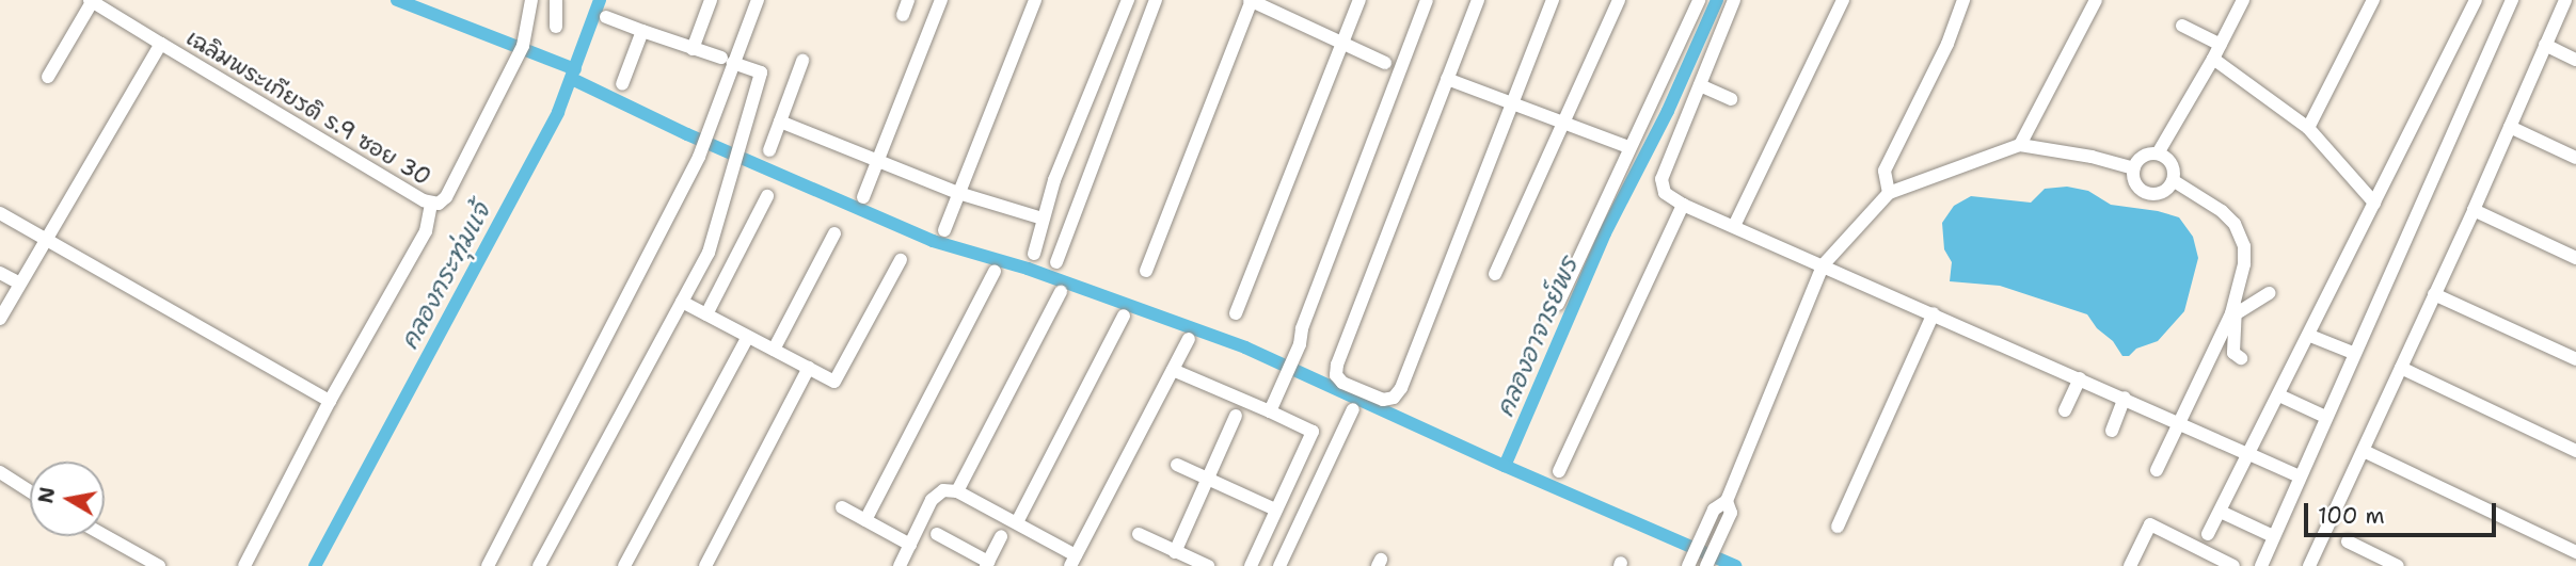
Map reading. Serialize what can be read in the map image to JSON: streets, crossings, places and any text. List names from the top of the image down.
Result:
{
  "streets": {
    "street": ["เฉลิมพระเกียรติ ร.9 ซอย 30"]
  },
  "water": ["คลองกระทุ่มแจ้", "คลองอาจารย์พร"],
  "scale_bar": "100 m",
  "north": "left"
}
